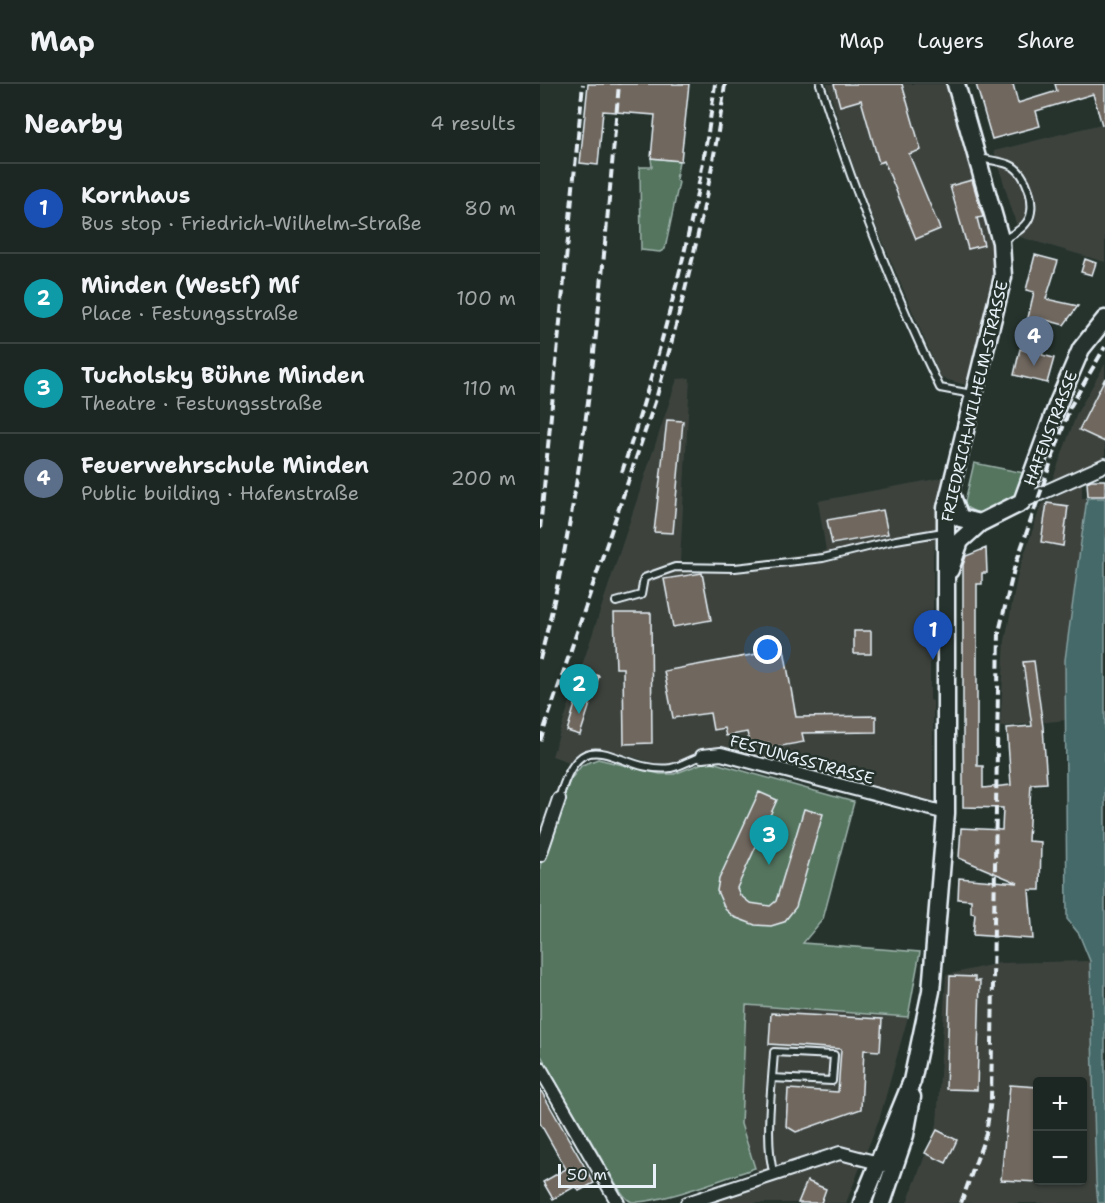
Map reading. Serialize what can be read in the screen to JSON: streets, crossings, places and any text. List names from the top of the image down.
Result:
{
  "streets": {
    "main road": ["FRIEDRICH-WILHELM-STRASSE", "HAFENSTRASSE"],
    "street": ["FESTUNGSSTRASSE"]
  },
  "crossings": [
    ["FRIEDRICH-WILHELM-STRASSE", "HAFENSTRASSE"],
    ["FRIEDRICH-WILHELM-STRASSE", "FESTUNGSSTRASSE"]
  ],
  "scale_bar": "50 m",
  "page": {
    "header": "Map",
    "nav": ["Map", "Layers", "Share"],
    "heading": ["Nearby", "4 results"],
    "list": [
      {
        "mark": "1",
        "name": "Kornhaus",
        "note": "Bus stop · Friedrich-Wilhelm-Straße",
        "value": "80 m"
      },
      {
        "mark": "2",
        "name": "Minden (Westf) Mf",
        "note": "Place · Festungsstraße",
        "value": "100 m"
      },
      {
        "mark": "3",
        "name": "Tucholsky Bühne Minden",
        "note": "Theatre · Festungsstraße",
        "value": "110 m"
      },
      {
        "mark": "4",
        "name": "Feuerwehrschule Minden",
        "note": "Public building · Hafenstraße",
        "value": "200 m"
      }
    ],
    "pins": [
      "4",
      "1",
      "2",
      "3"
    ],
    "map_buttons": ["+", "−"],
    "scale": "50 m"
  }
}
